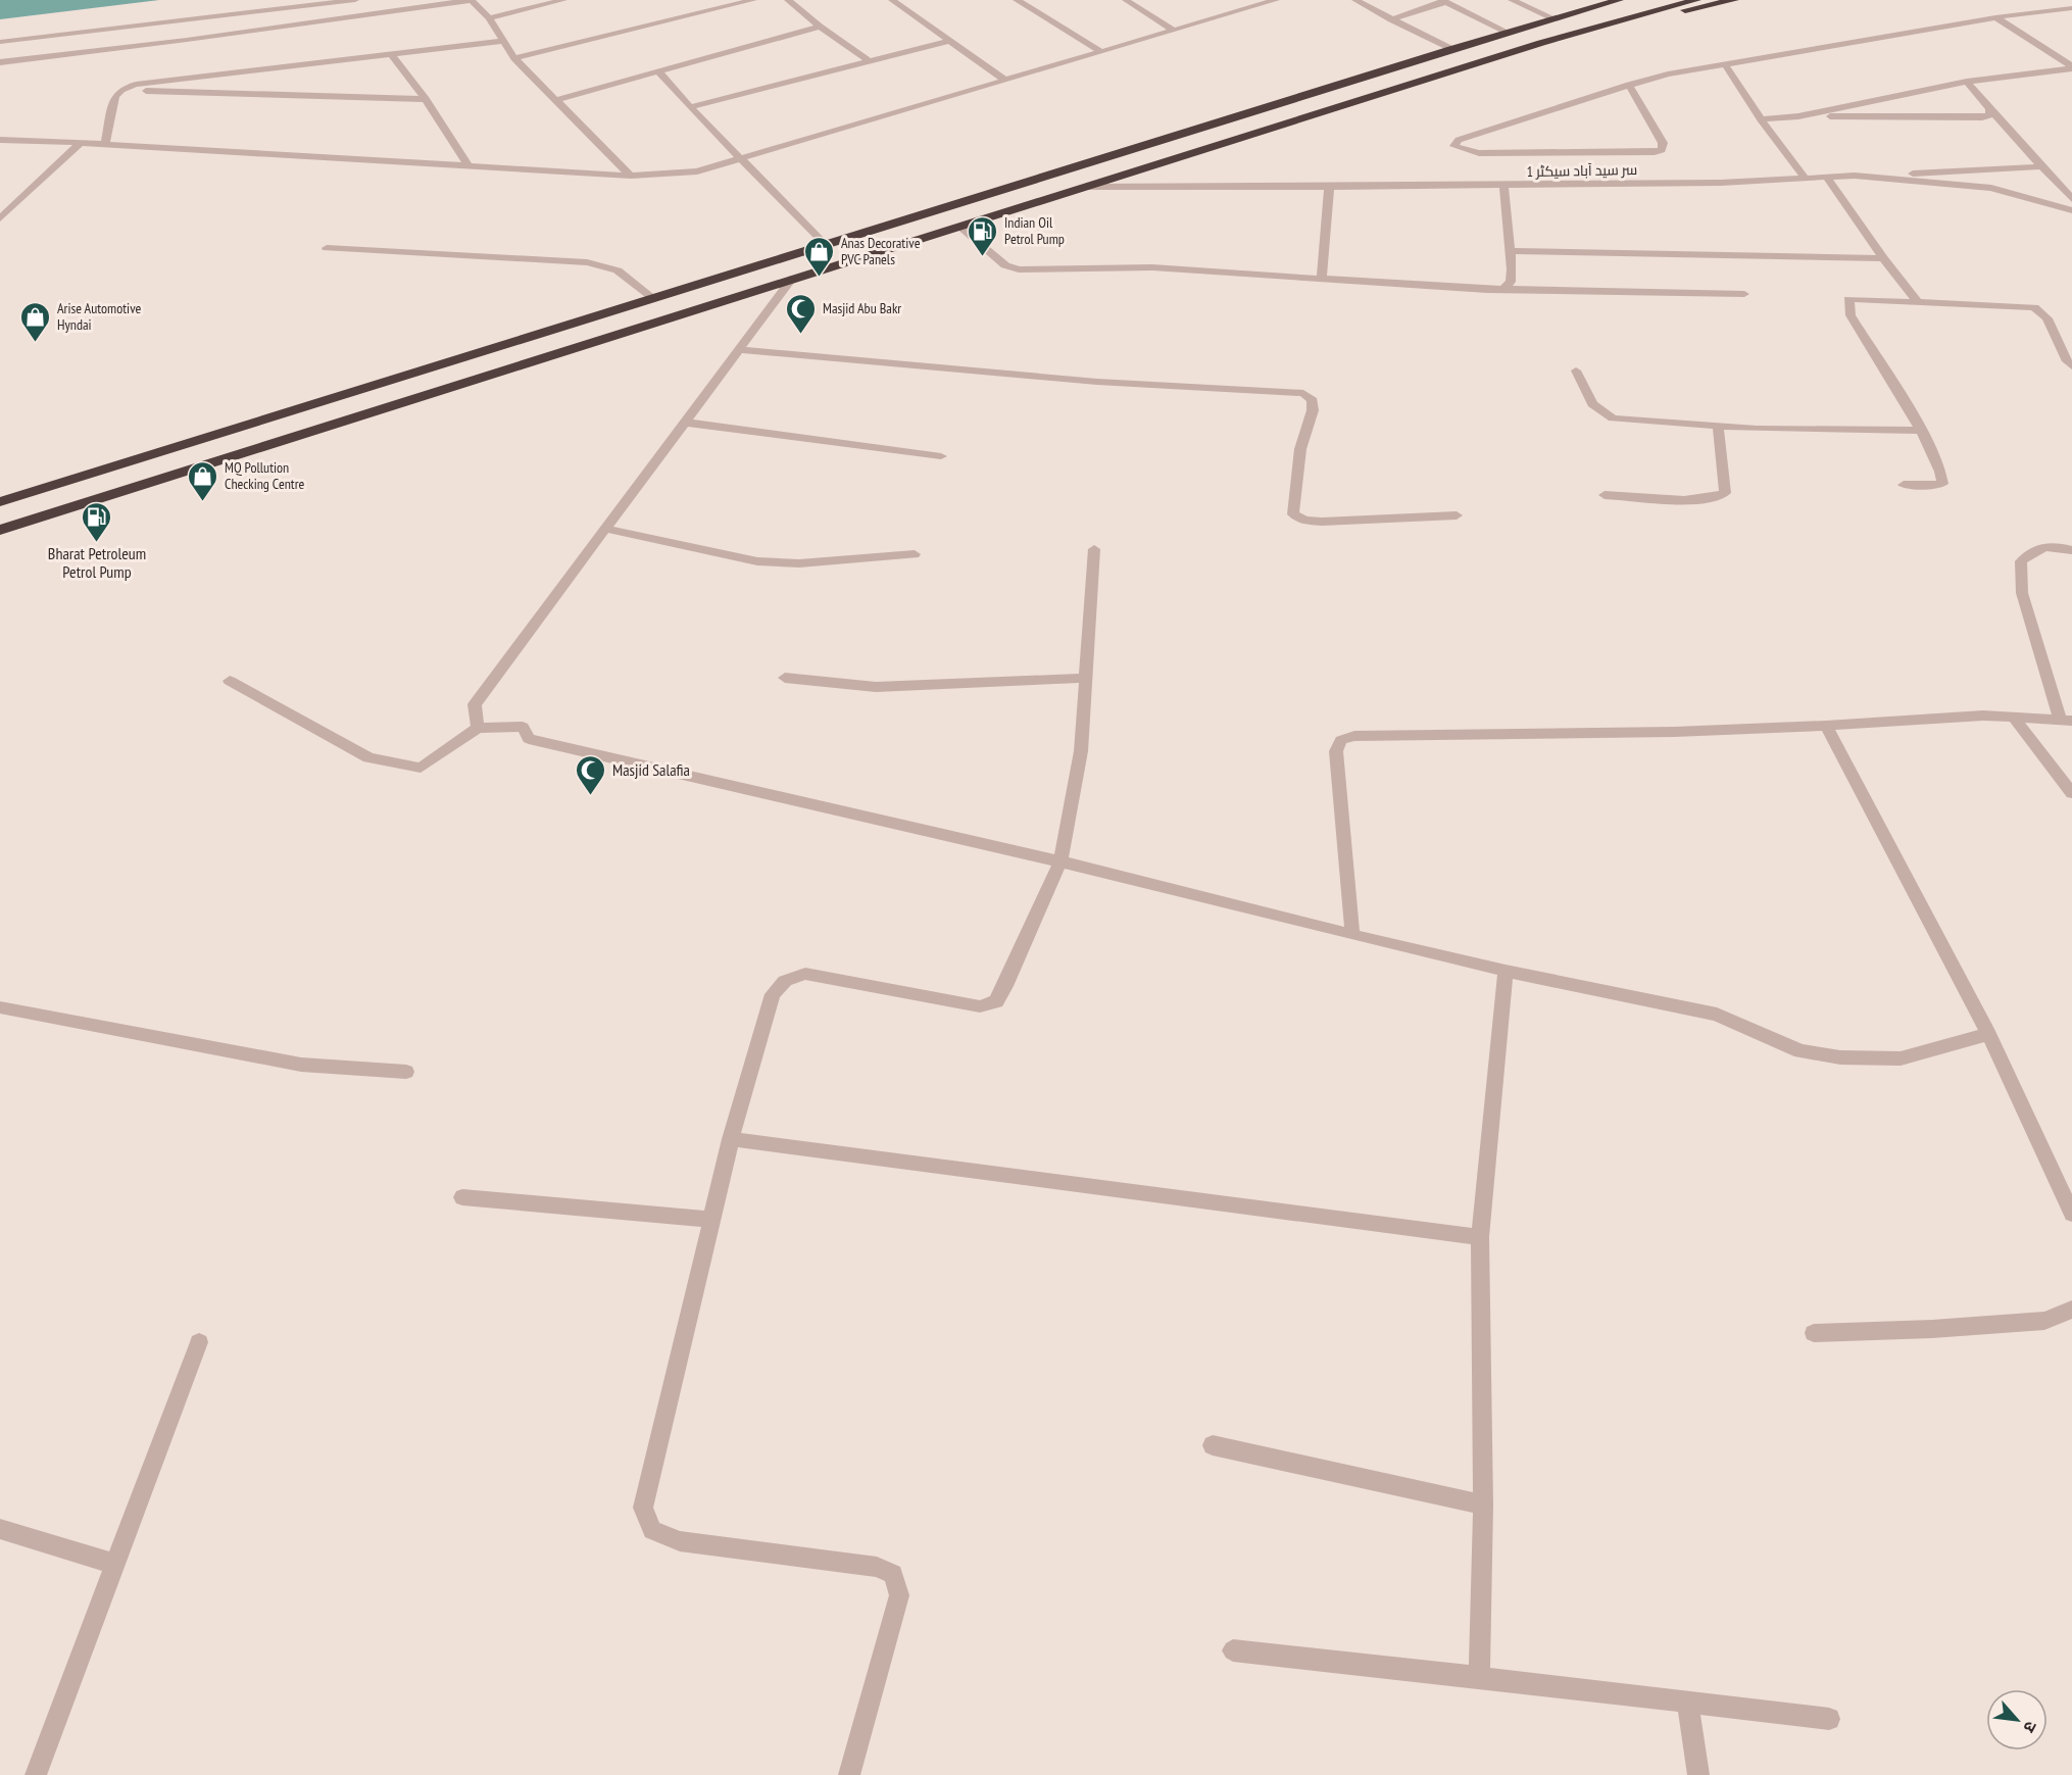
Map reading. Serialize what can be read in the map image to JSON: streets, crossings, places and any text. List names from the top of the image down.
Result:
{
  "streets": {
    "street": ["سر سید آباد سیکٹر 1"]
  },
  "places": {
    "fuel station": ["Indian Oil Petrol Pump", "Bharat Petroleum Petrol Pump"],
    "shop": ["Anas Decorative PVC Panels", "Arise Automotive Hyndai", "MQ Pollution Checking Centre"],
    "mosque": ["Masjid Abu Bakr", "Masjid Salafia"]
  },
  "north": "bottom right"
}
